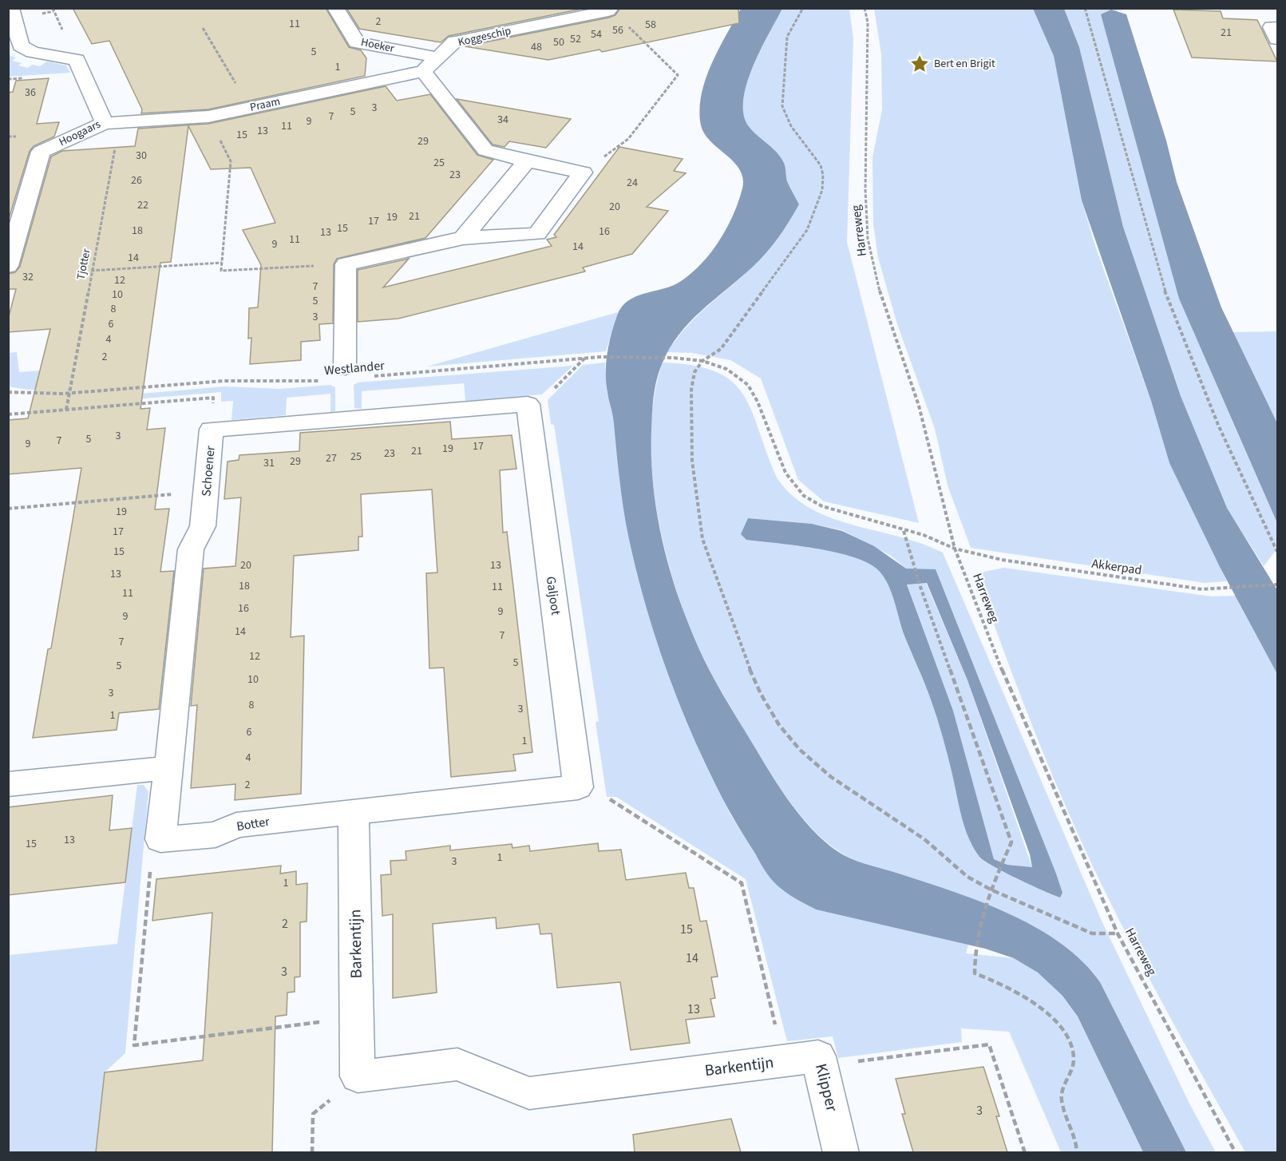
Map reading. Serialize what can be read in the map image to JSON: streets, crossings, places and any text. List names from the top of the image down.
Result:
{
  "streets": {
    "street": [
      "Koggeschip",
      "Hoeker",
      "Praam",
      "Hoogaars",
      "Schoener",
      "Galjoot",
      "Botter",
      "Barkentijn",
      "Klipper"
    ],
    "path": [
      "Harreweg",
      "Tjotter",
      "Westlander",
      "Akkerpad"
    ]
  },
  "crossings": [
    ["Koggeschip", "Hoeker"],
    ["Koggeschip", "Praam"],
    ["Hoeker", "Praam"],
    ["Praam", "Hoogaars"],
    ["Praam", "Tjotter"],
    ["Hoogaars", "Tjotter"],
    ["Harreweg", "Akkerpad"],
    ["Tjotter", "Westlander"],
    ["Westlander", "Akkerpad"],
    ["Schoener", "Galjoot"],
    ["Galjoot", "Botter"],
    ["Galjoot", "Barkentijn"],
    ["Botter", "Barkentijn"],
    ["Barkentijn", "Klipper"]
  ],
  "places": {
    "place": ["Bert en Brigit"]
  },
  "house_numbers": [
    "2",
    "11",
    "58",
    "56",
    "21",
    "54",
    "52",
    "50",
    "48",
    "5",
    "1",
    "36",
    "3",
    "5",
    "7",
    "34",
    "9",
    "11",
    "13",
    "15",
    "29",
    "30",
    "25",
    "23",
    "26",
    "24",
    "22",
    "20",
    "21",
    "19",
    "17",
    "15",
    "18",
    "16",
    "13",
    "11",
    "9",
    "14",
    "14",
    "32",
    "12",
    "7",
    "10",
    "5",
    "8",
    "3",
    "6",
    "4",
    "2",
    "3",
    "5",
    "7",
    "9",
    "17",
    "19",
    "21",
    "23",
    "25",
    "27",
    "29",
    "31",
    "19",
    "17",
    "15",
    "20",
    "13",
    "13",
    "18",
    "11",
    "11",
    "16",
    "9",
    "9",
    "14",
    "7",
    "7",
    "12",
    "5",
    "5",
    "10",
    "3",
    "8",
    "3",
    "1",
    "6",
    "1",
    "4",
    "2",
    "13",
    "15",
    "1",
    "3",
    "1",
    "2",
    "15",
    "14",
    "3",
    "13",
    "3"
  ]
}
